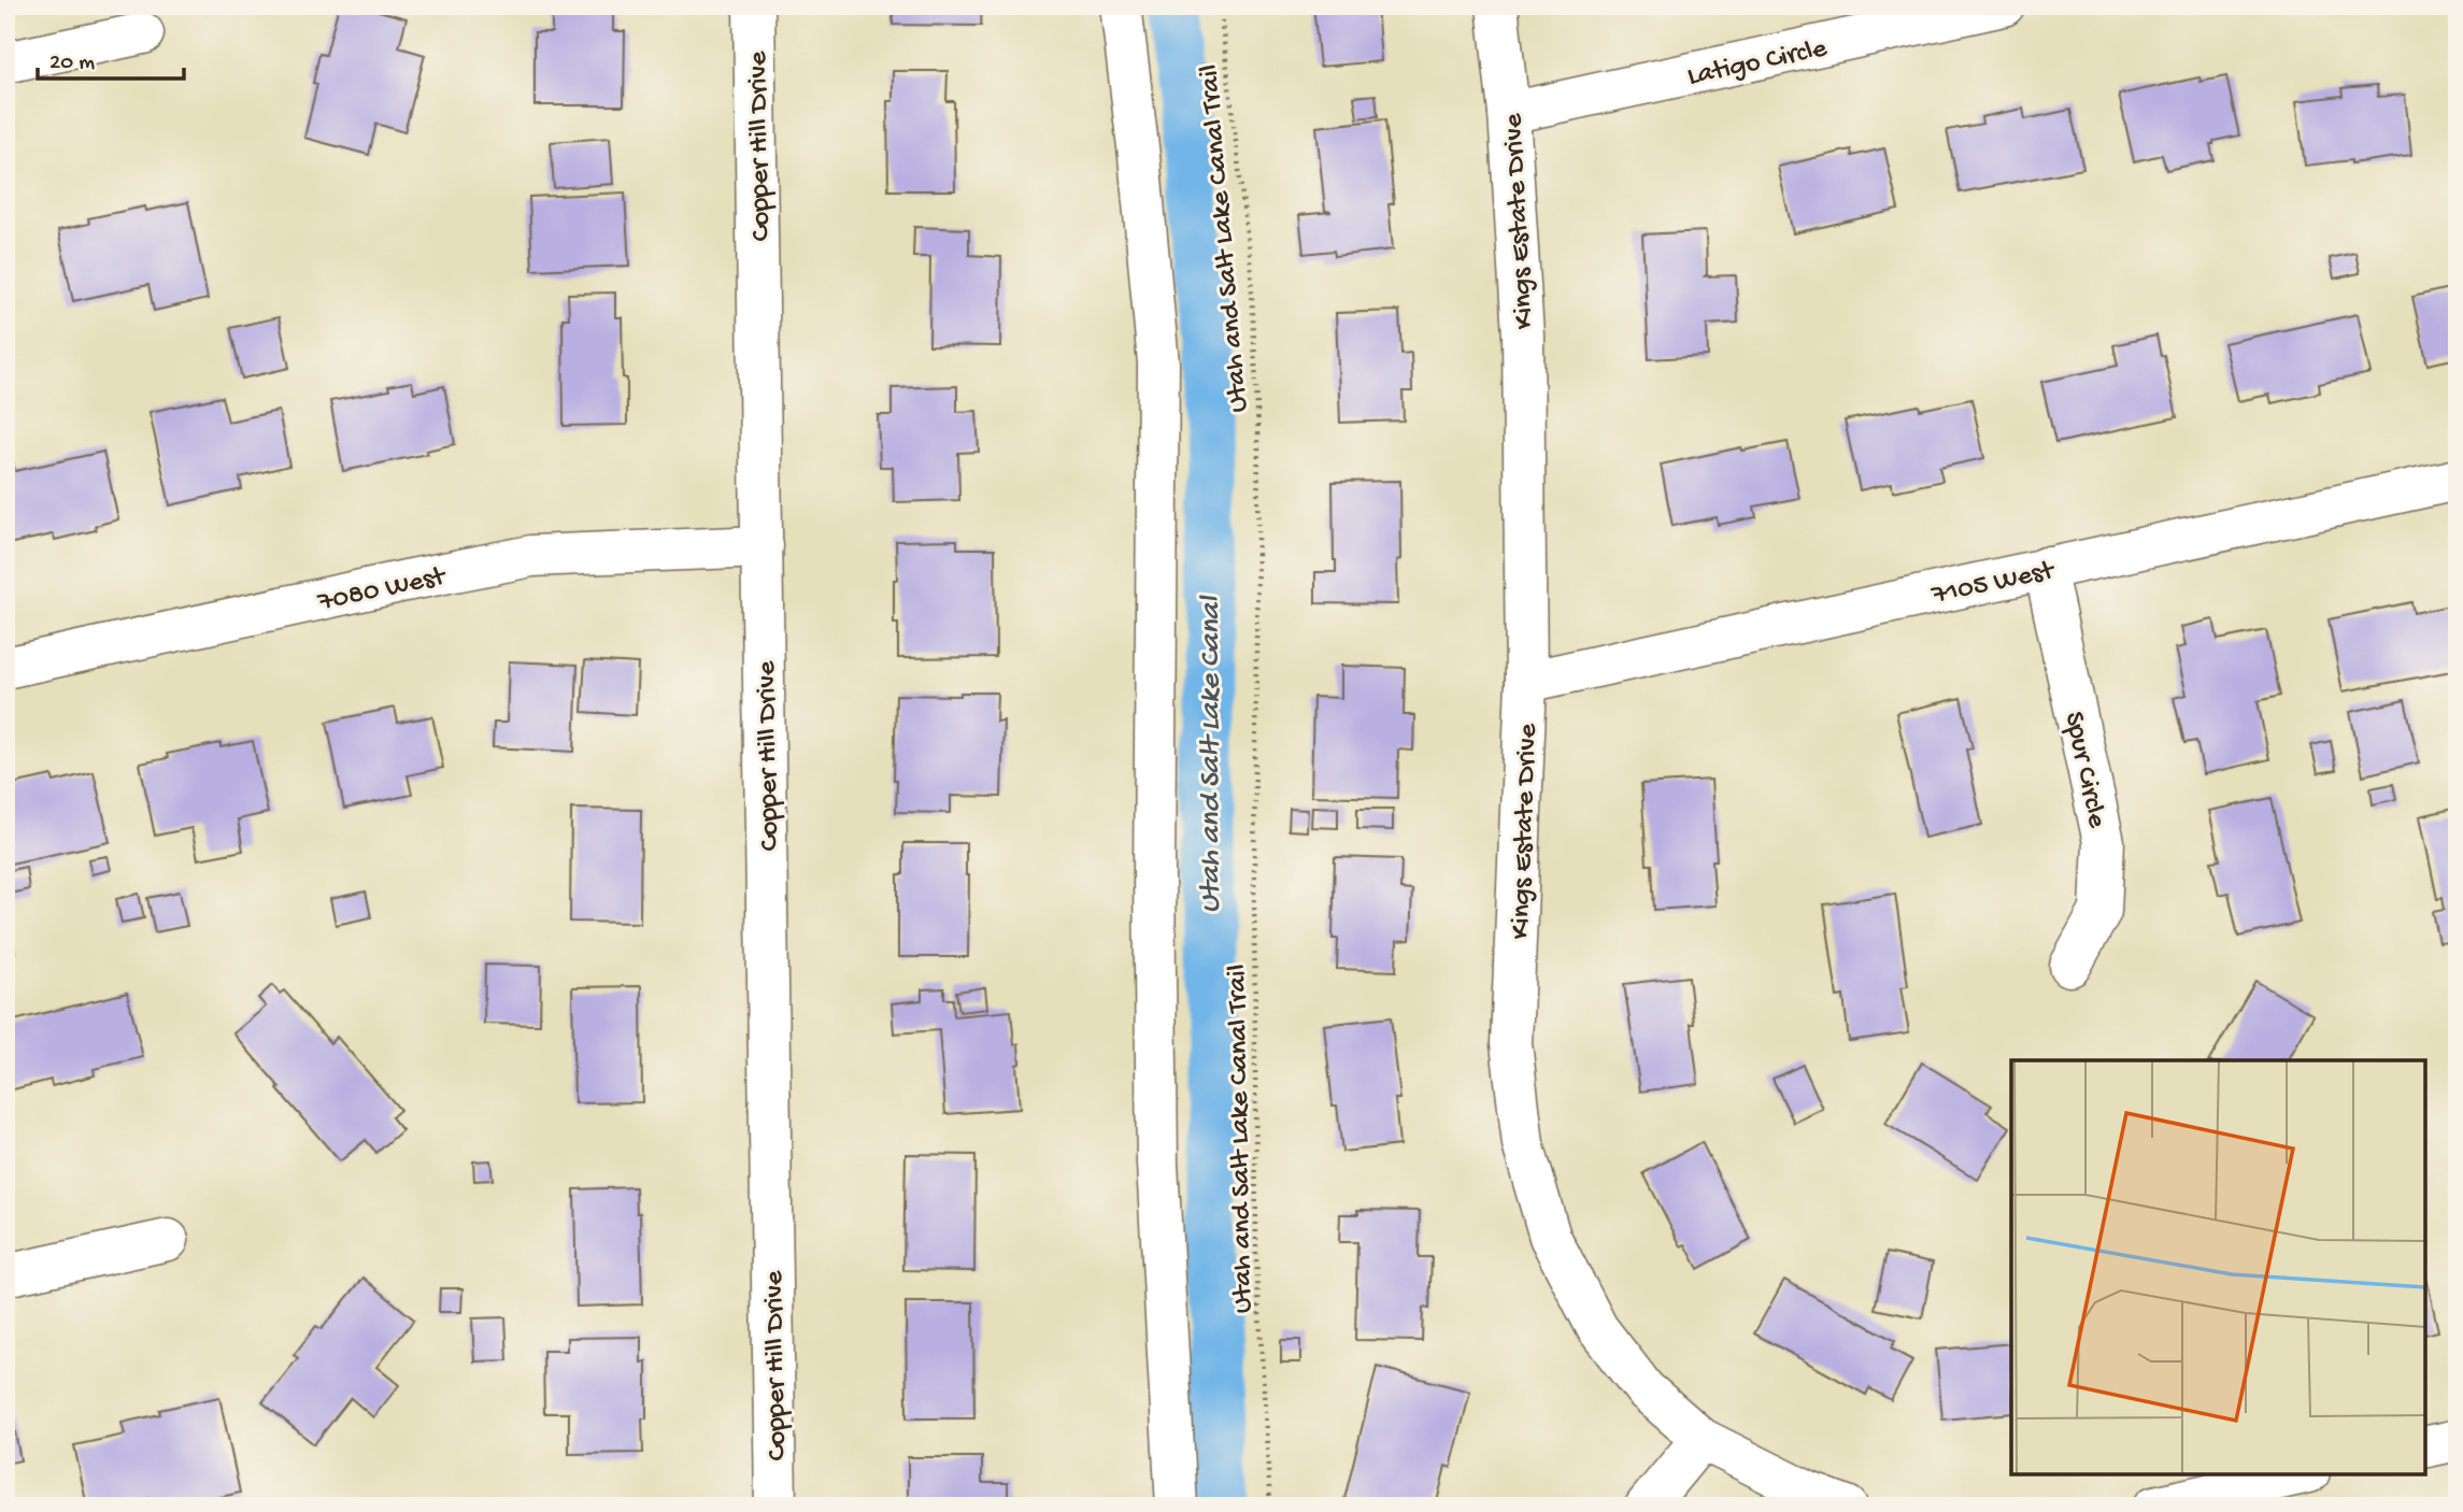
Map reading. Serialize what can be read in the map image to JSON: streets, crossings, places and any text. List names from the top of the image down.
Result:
{
  "streets": {
    "street": [
      "Latigo Circle",
      "Copper Hill Drive",
      "Kings Estate Drive",
      "7105 West",
      "7080 West",
      "Spur Circle"
    ],
    "path": ["Utah and Salt Lake Canal Trail"]
  },
  "crossings": [
    ["Latigo Circle", "Kings Estate Drive"],
    ["Copper Hill Drive", "7080 West"],
    ["Kings Estate Drive", "7105 West"],
    ["7105 West", "Spur Circle"]
  ],
  "water": ["Utah and Salt Lake Canal"],
  "scale_bar": "20 m"
}
